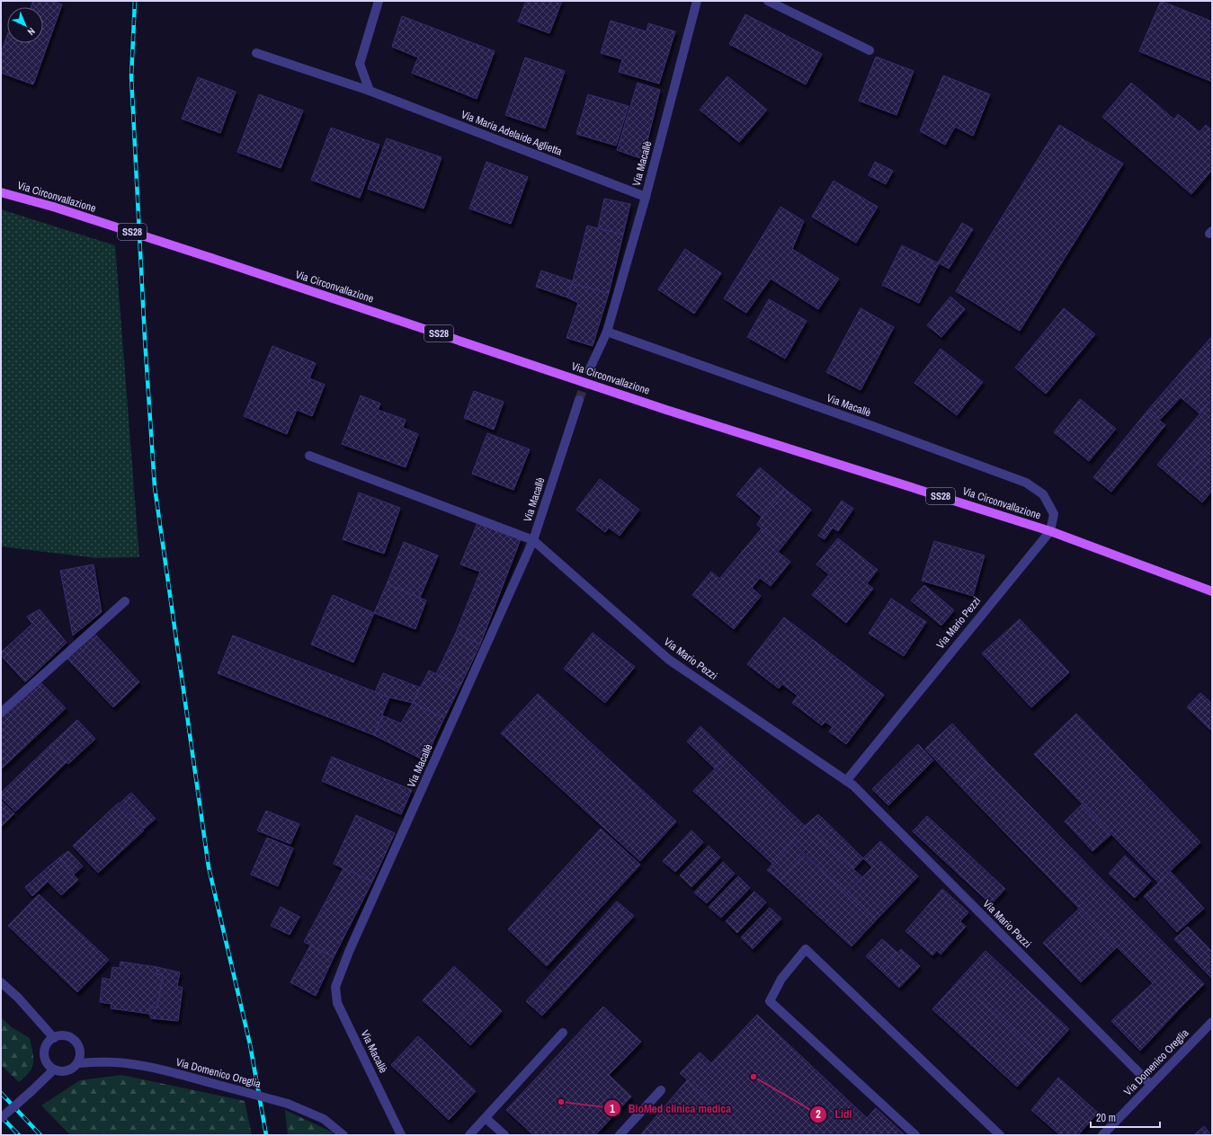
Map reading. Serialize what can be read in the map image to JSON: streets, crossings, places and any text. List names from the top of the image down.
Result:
{
  "streets": {
    "main road": ["Via Circonvallazione", "SS28"],
    "street": [
      "Via Maria Adelaide Aglietta",
      "Via Macallè",
      "Via Mario Pezzi",
      "Via Domenico Oreglia"
    ]
  },
  "crossings": [
    ["Via Maria Adelaide Aglietta", "Via Macallè"],
    ["Via Macallè", "Via Circonvallazione"],
    ["Via Macallè", "Via Mario Pezzi"],
    ["Via Circonvallazione", "Via Mario Pezzi"],
    ["Via Mario Pezzi", "Via Domenico Oreglia"]
  ],
  "places": ["Lidl", "BioMed clinica medica"],
  "scale_bar": "20 m",
  "north": "bottom right"
}
